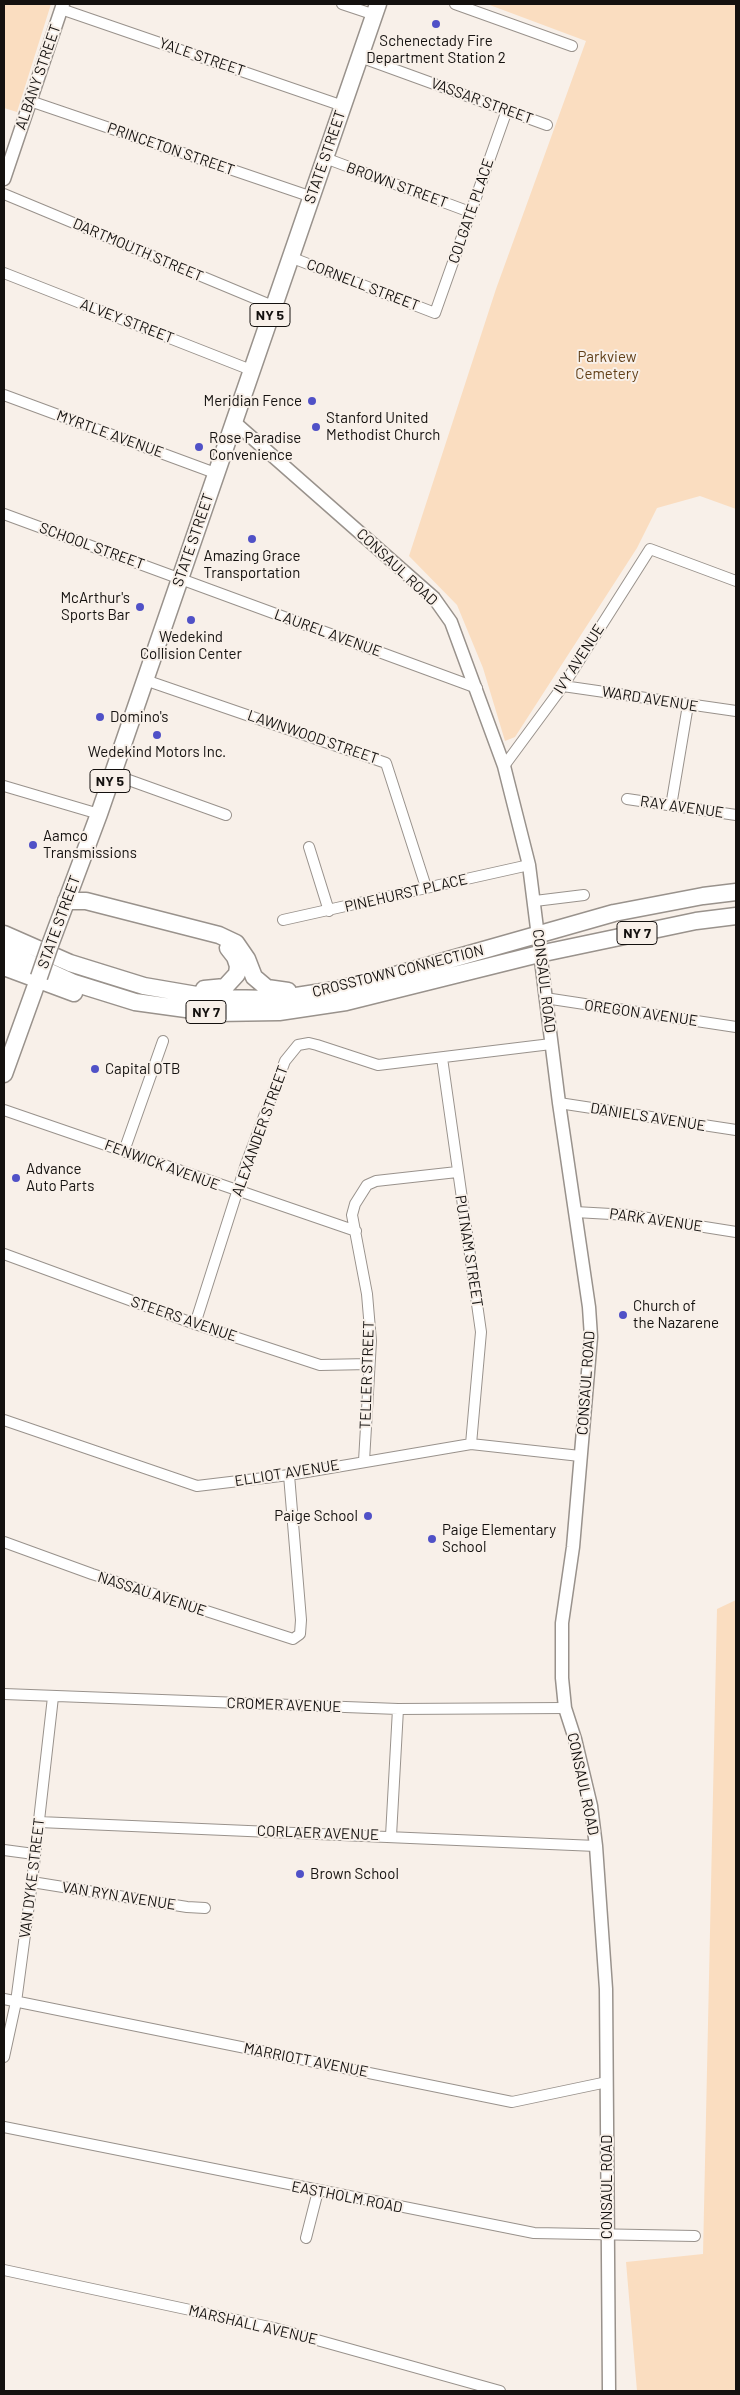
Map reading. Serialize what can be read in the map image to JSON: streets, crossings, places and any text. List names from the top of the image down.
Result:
{
  "streets": {
    "main road": [
      "STATE STREET",
      "NY 5",
      "NY 7",
      "CROSSTOWN CONNECTION"
    ],
    "street": [
      "YALE STREET",
      "ALBANY STREET",
      "VASSAR STREET",
      "PRINCETON STREET",
      "BROWN STREET",
      "COLGATE PLACE",
      "DARTMOUTH STREET",
      "CORNELL STREET",
      "ALVEY STREET",
      "MYRTLE AVENUE",
      "SCHOOL STREET",
      "CONSAUL ROAD",
      "LAUREL AVENUE",
      "IVY AVENUE",
      "WARD AVENUE",
      "LAWNWOOD STREET",
      "RAY AVENUE",
      "PINEHURST PLACE",
      "OREGON AVENUE",
      "DANIELS AVENUE",
      "ALEXANDER STREET",
      "FENWICK AVENUE",
      "PARK AVENUE",
      "PUTNAM STREET",
      "STEERS AVENUE",
      "TELLER STREET",
      "ELLIOT AVENUE",
      "NASSAU AVENUE",
      "CROMER AVENUE",
      "CORLAER AVENUE",
      "VAN DYKE STREET",
      "VAN RYN AVENUE",
      "MARRIOTT AVENUE",
      "EASTHOLM ROAD",
      "MARSHALL AVENUE"
    ]
  },
  "crossings": [
    ["YALE STREET", "ALBANY STREET"],
    ["YALE STREET", "STATE STREET"],
    ["ALBANY STREET", "PRINCETON STREET"],
    ["VASSAR STREET", "STATE STREET"],
    ["VASSAR STREET", "COLGATE PLACE"],
    ["PRINCETON STREET", "STATE STREET"],
    ["STATE STREET", "BROWN STREET"],
    ["STATE STREET", "DARTMOUTH STREET"],
    ["STATE STREET", "CORNELL STREET"],
    ["STATE STREET", "ALVEY STREET"],
    ["STATE STREET", "MYRTLE AVENUE"],
    ["STATE STREET", "SCHOOL STREET"],
    ["STATE STREET", "CONSAUL ROAD"],
    ["STATE STREET", "LAUREL AVENUE"],
    ["STATE STREET", "LAWNWOOD STREET"],
    ["BROWN STREET", "COLGATE PLACE"],
    ["COLGATE PLACE", "CORNELL STREET"],
    ["SCHOOL STREET", "LAUREL AVENUE"],
    ["CONSAUL ROAD", "LAUREL AVENUE"],
    ["CONSAUL ROAD", "IVY AVENUE"],
    ["CONSAUL ROAD", "PINEHURST PLACE"],
    ["CONSAUL ROAD", "CROSSTOWN CONNECTION"],
    ["CONSAUL ROAD", "OREGON AVENUE"],
    ["CONSAUL ROAD", "DANIELS AVENUE"],
    ["CONSAUL ROAD", "ALEXANDER STREET"],
    ["CONSAUL ROAD", "PARK AVENUE"],
    ["CONSAUL ROAD", "ELLIOT AVENUE"],
    ["CONSAUL ROAD", "CROMER AVENUE"],
    ["CONSAUL ROAD", "CORLAER AVENUE"],
    ["CONSAUL ROAD", "MARRIOTT AVENUE"],
    ["CONSAUL ROAD", "EASTHOLM ROAD"],
    ["IVY AVENUE", "WARD AVENUE"],
    ["LAWNWOOD STREET", "PINEHURST PLACE"],
    ["ALEXANDER STREET", "FENWICK AVENUE"],
    ["ALEXANDER STREET", "PUTNAM STREET"],
    ["ALEXANDER STREET", "STEERS AVENUE"],
    ["FENWICK AVENUE", "TELLER STREET"],
    ["PUTNAM STREET", "ELLIOT AVENUE"],
    ["STEERS AVENUE", "TELLER STREET"],
    ["TELLER STREET", "ELLIOT AVENUE"],
    ["ELLIOT AVENUE", "NASSAU AVENUE"],
    ["CROMER AVENUE", "VAN DYKE STREET"],
    ["CORLAER AVENUE", "VAN DYKE STREET"],
    ["VAN DYKE STREET", "VAN RYN AVENUE"],
    ["VAN DYKE STREET", "MARRIOTT AVENUE"]
  ],
  "parks": ["Parkview Cemetery"],
  "places": [
    "Schenectady Fire Department Station 2",
    "Meridian Fence",
    "Stanford United Methodist Church",
    "Rose Paradise Convenience",
    "Amazing Grace Transportation",
    "McArthur's Sports Bar",
    "Wedekind Collision Center",
    "Domino's",
    "Wedekind Motors Inc.",
    "Aamco Transmissions",
    "Capital OTB",
    "Advance Auto Parts",
    "Church of the Nazarene",
    "Paige School",
    "Paige Elementary School",
    "Brown School"
  ]
}
